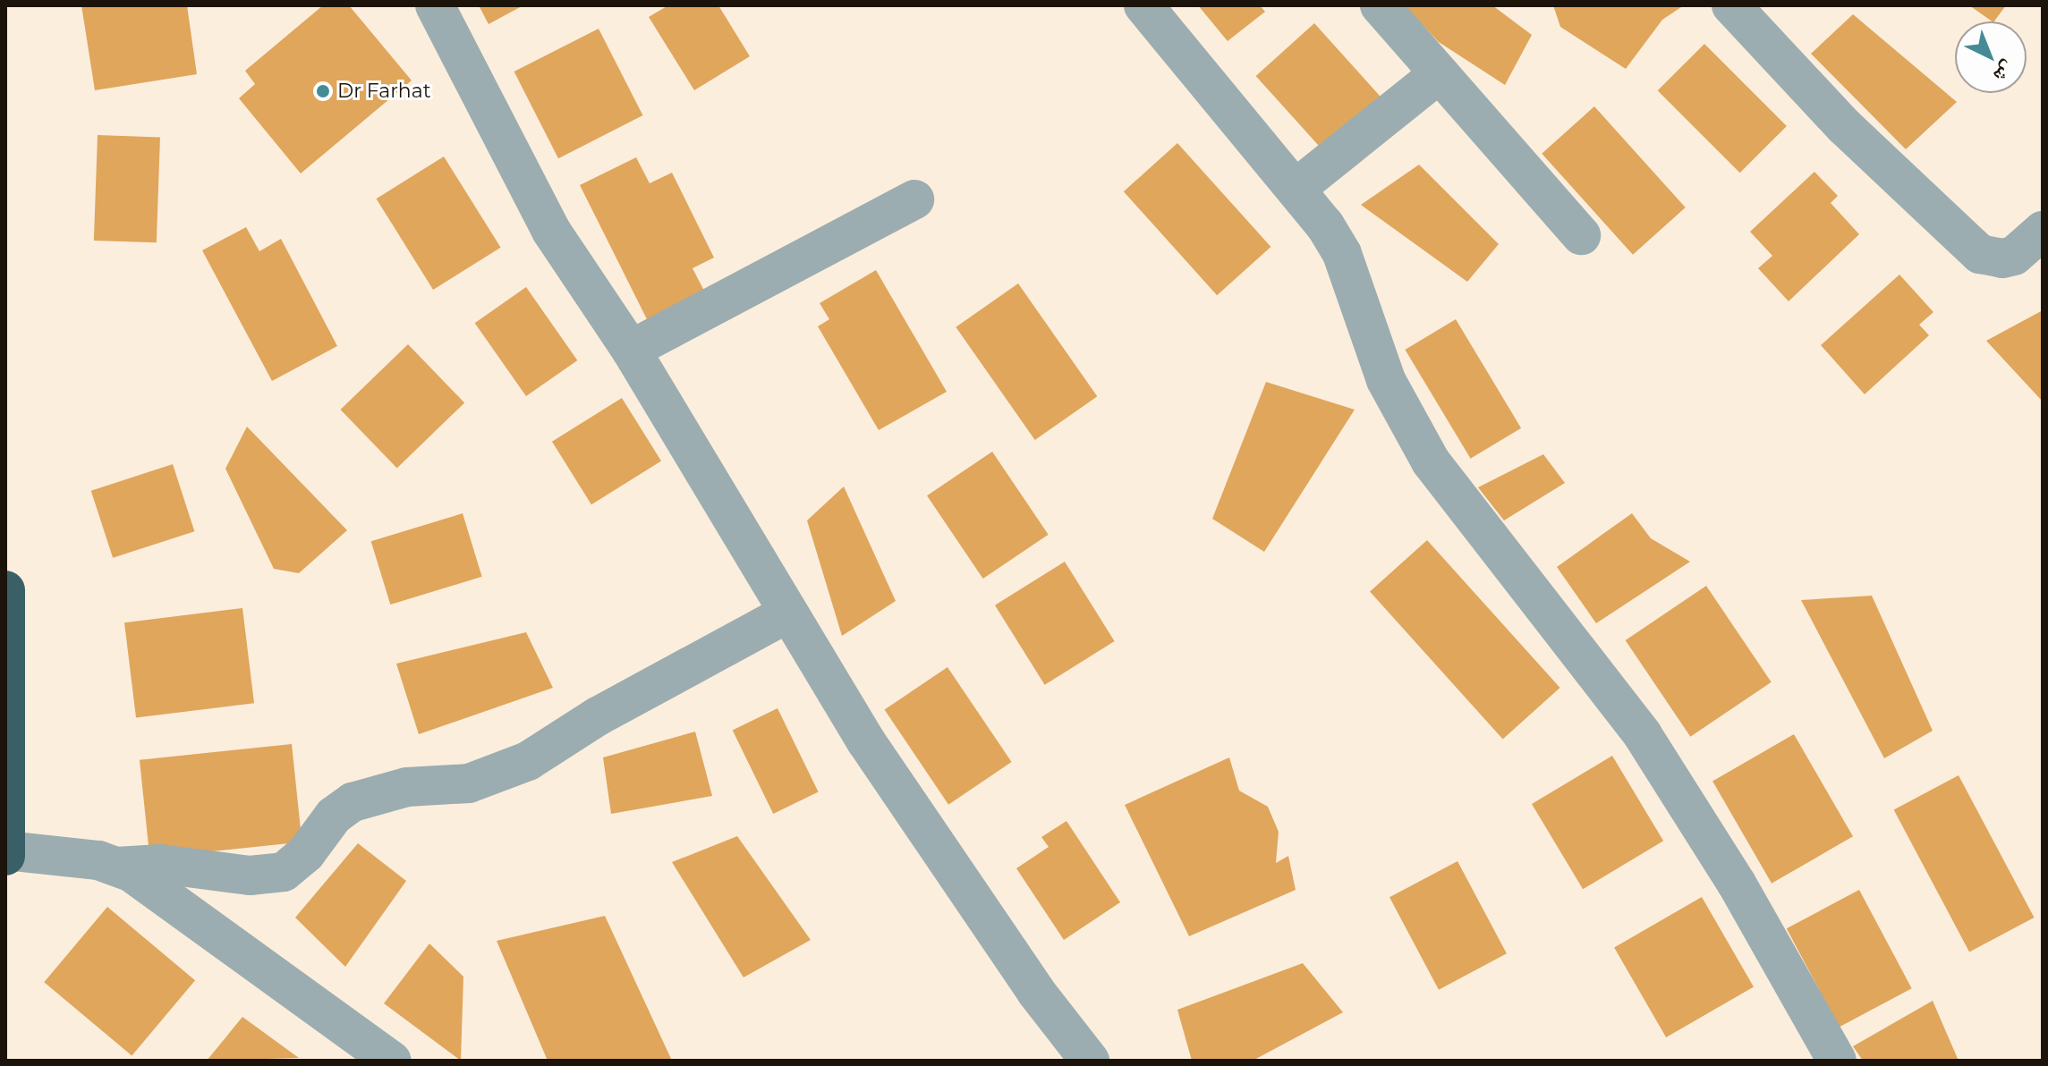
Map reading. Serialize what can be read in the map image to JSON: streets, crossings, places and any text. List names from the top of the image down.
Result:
{
  "places": ["Dr Farhat"],
  "north": "bottom right"
}
